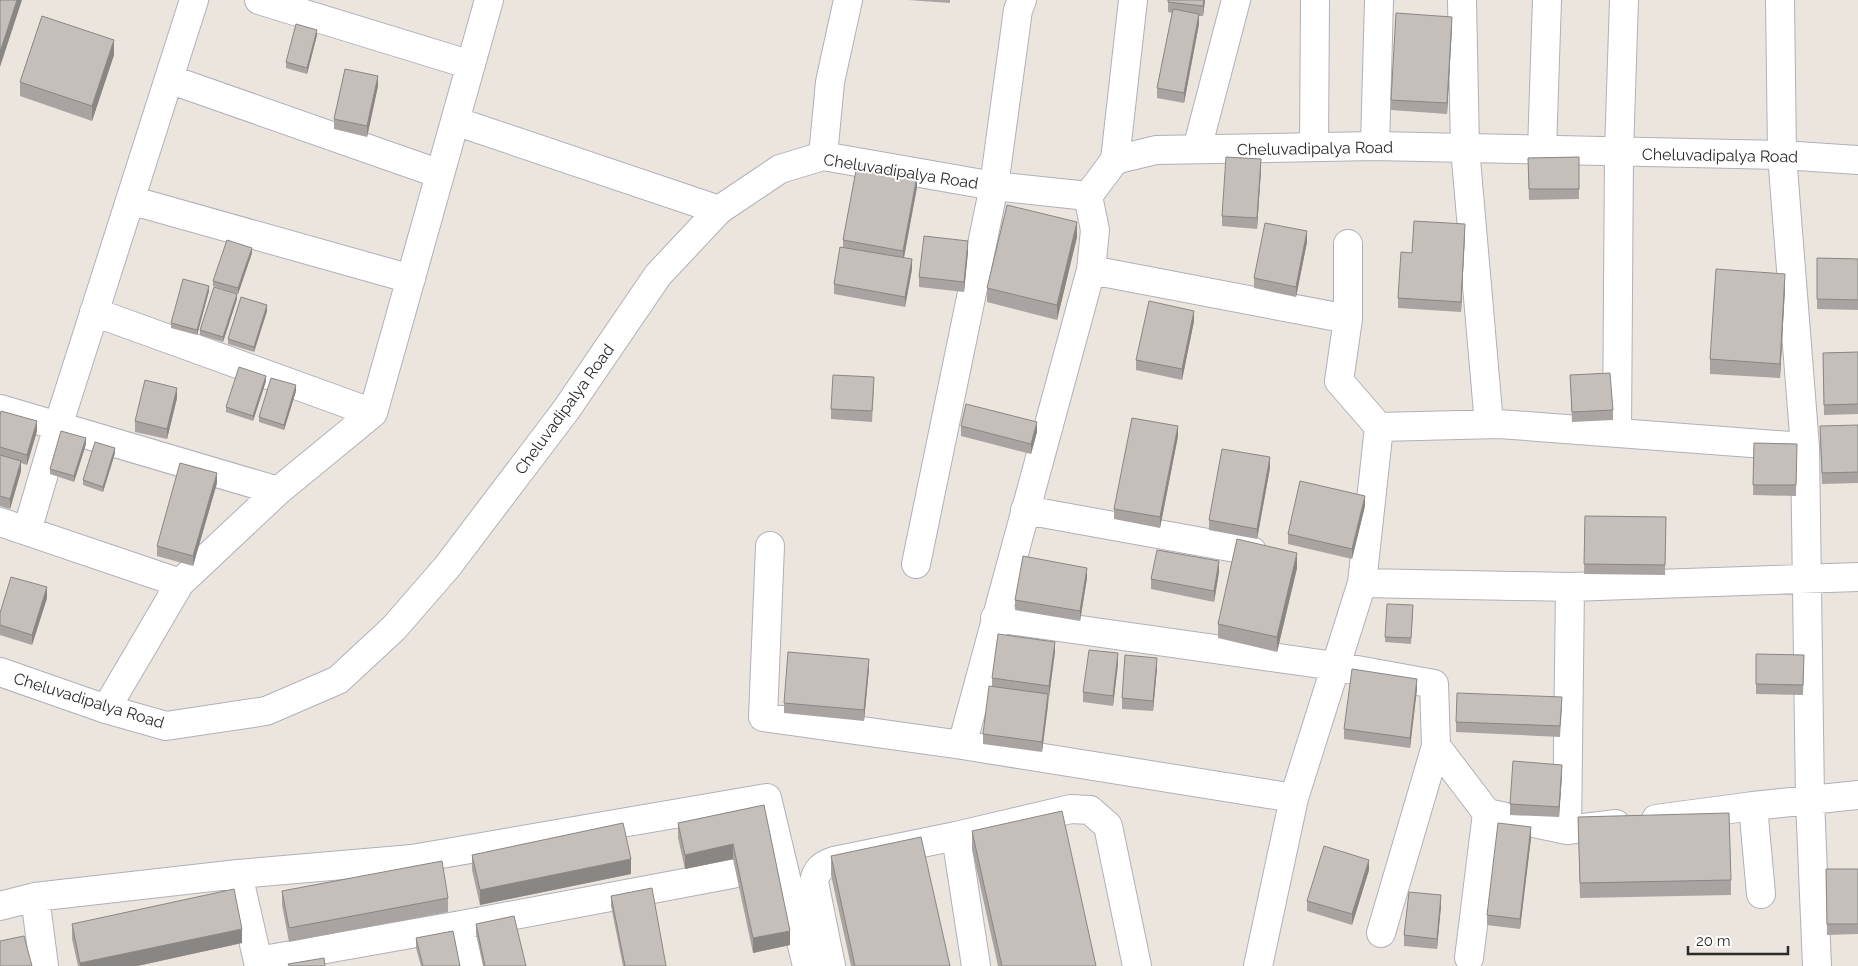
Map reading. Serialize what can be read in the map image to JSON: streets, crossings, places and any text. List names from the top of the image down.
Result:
{
  "streets": {
    "street": ["Cheluvadipalya Road"]
  },
  "scale_bar": "20 m"
}
